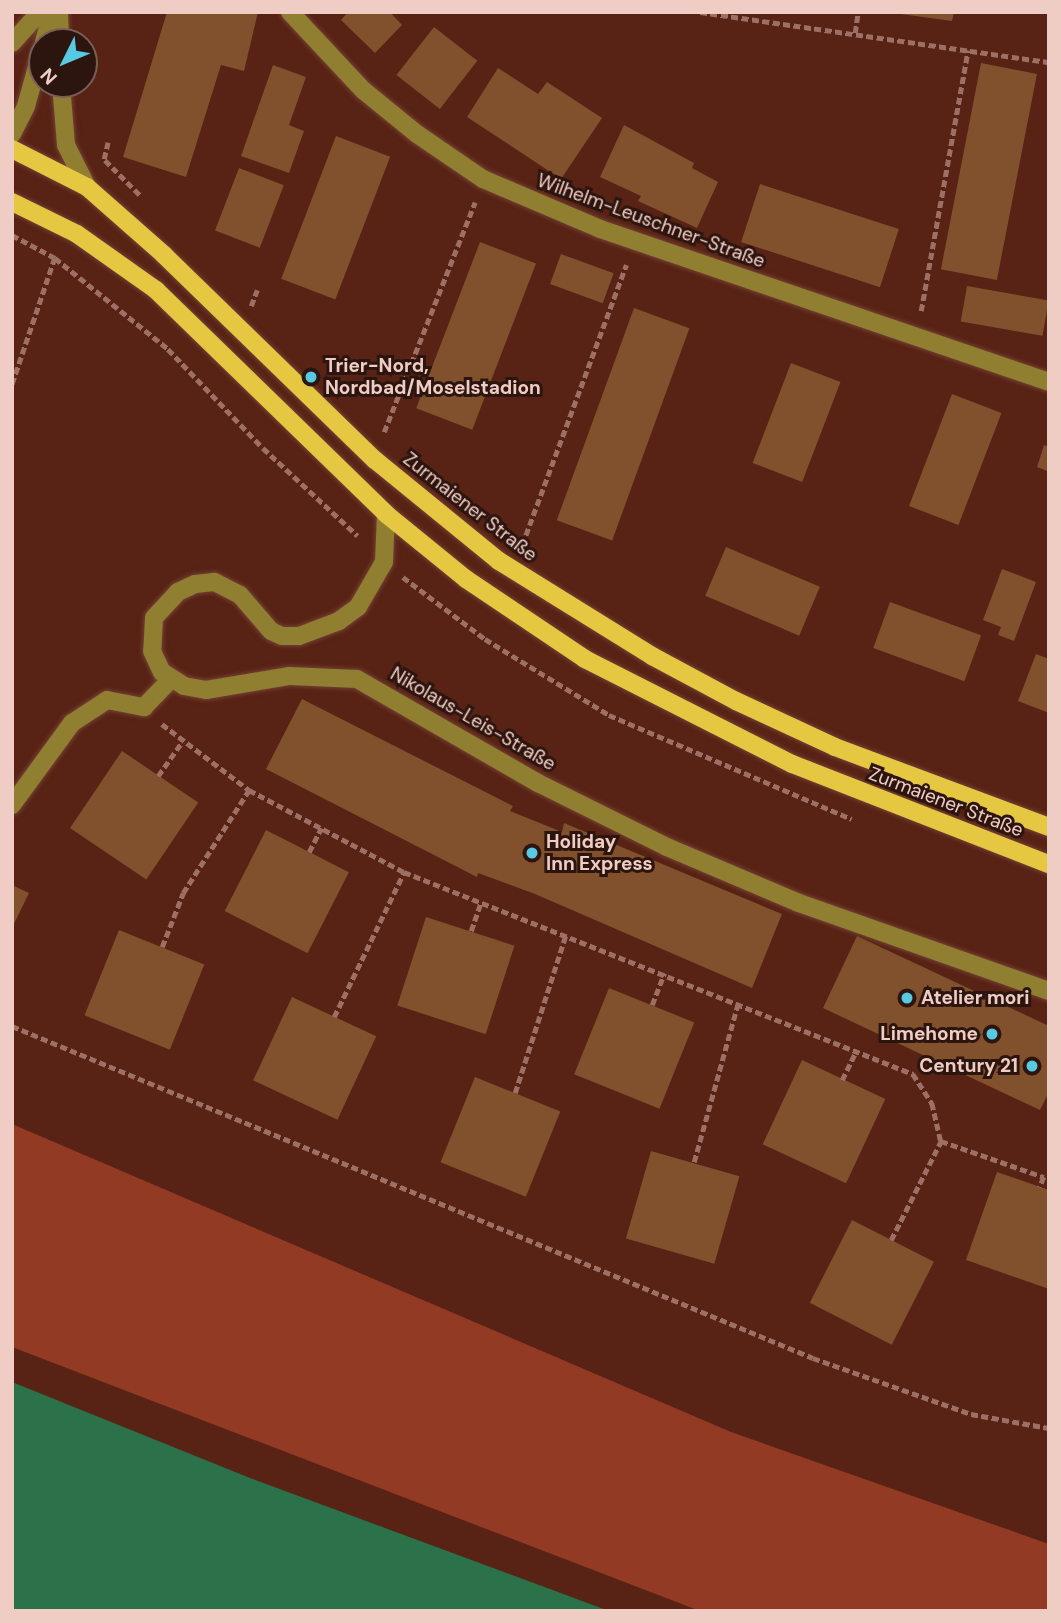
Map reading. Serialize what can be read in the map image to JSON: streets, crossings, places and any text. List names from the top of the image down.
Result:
{
  "streets": {
    "main road": ["Zurmaiener Straße"],
    "street": ["Wilhelm-Leuschner-Straße", "Nikolaus-Leis-Straße"]
  },
  "places": [
    "Trier-Nord, Nordbad/Moselstadion",
    "Holiday Inn Express",
    "Atelier mori",
    "Limehome",
    "Century 21"
  ],
  "north": "bottom left"
}
